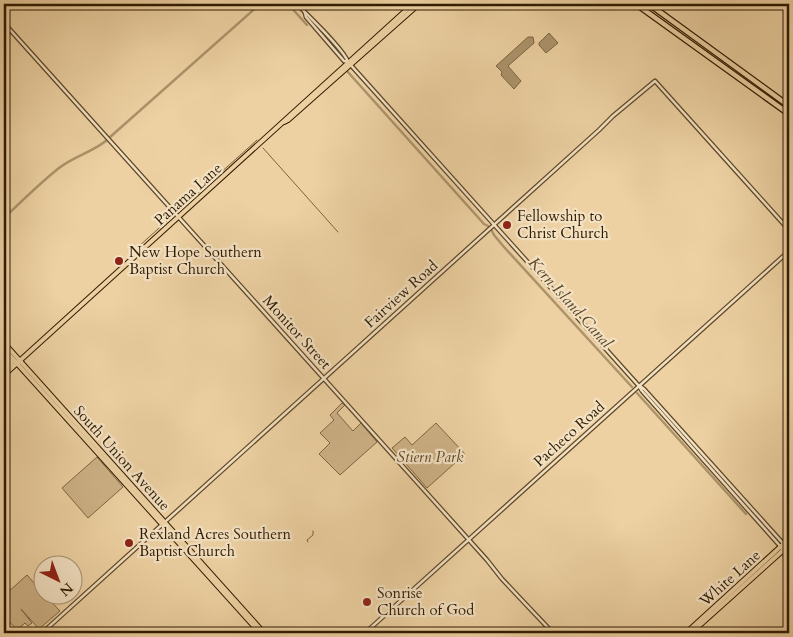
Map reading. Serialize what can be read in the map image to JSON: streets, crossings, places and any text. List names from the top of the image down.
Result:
{
  "streets": {
    "main road": ["Panama Lane", "South Union Avenue", "White Lane"],
    "street": ["Fairview Road", "Monitor Street", "Pacheco Road"]
  },
  "crossings": [
    ["Panama Lane", "Monitor Street"],
    ["Panama Lane", "South Union Avenue"],
    ["Fairview Road", "Monitor Street"],
    ["Fairview Road", "South Union Avenue"],
    ["Monitor Street", "Pacheco Road"]
  ],
  "water": ["Kern Island Canal"],
  "parks": ["Stiern Park"],
  "places": [
    "Fellowship to Christ Church",
    "New Hope Southern Baptist Church",
    "Rexland Acres Southern Baptist Church",
    "Sonrise Church of God"
  ],
  "north": "bottom right"
}
